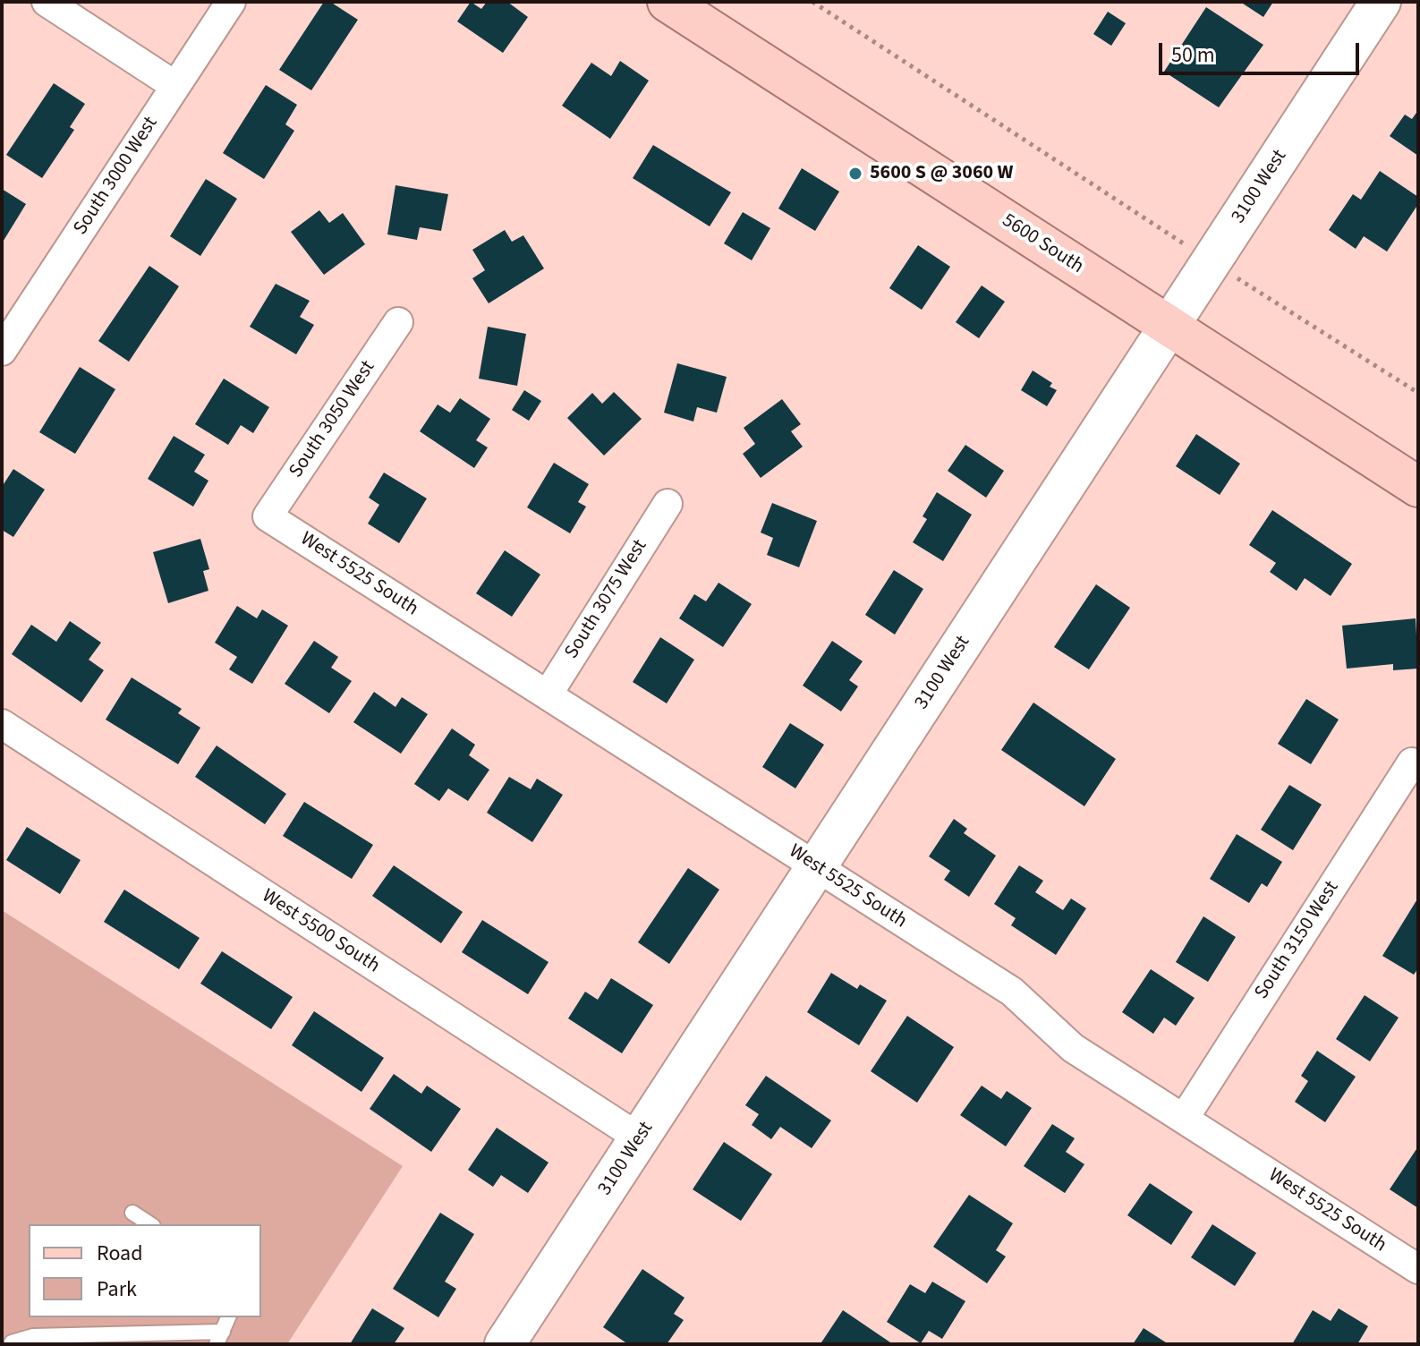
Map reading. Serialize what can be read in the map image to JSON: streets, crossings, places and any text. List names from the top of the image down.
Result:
{
  "streets": {
    "main road": ["5600 South"],
    "street": [
      "South 3000 West",
      "3100 West",
      "South 3050 West",
      "West 5525 South",
      "South 3075 West",
      "West 5500 South",
      "South 3150 West"
    ]
  },
  "crossings": [
    ["3100 West", "5600 South"],
    ["3100 West", "West 5525 South"],
    ["3100 West", "West 5500 South"],
    ["South 3050 West", "West 5525 South"],
    ["West 5525 South", "South 3075 West"],
    ["West 5525 South", "South 3150 West"]
  ],
  "places": ["5600 S @ 3060 W"],
  "legend": ["Road", "Park"],
  "scale_bar": "50 m"
}
